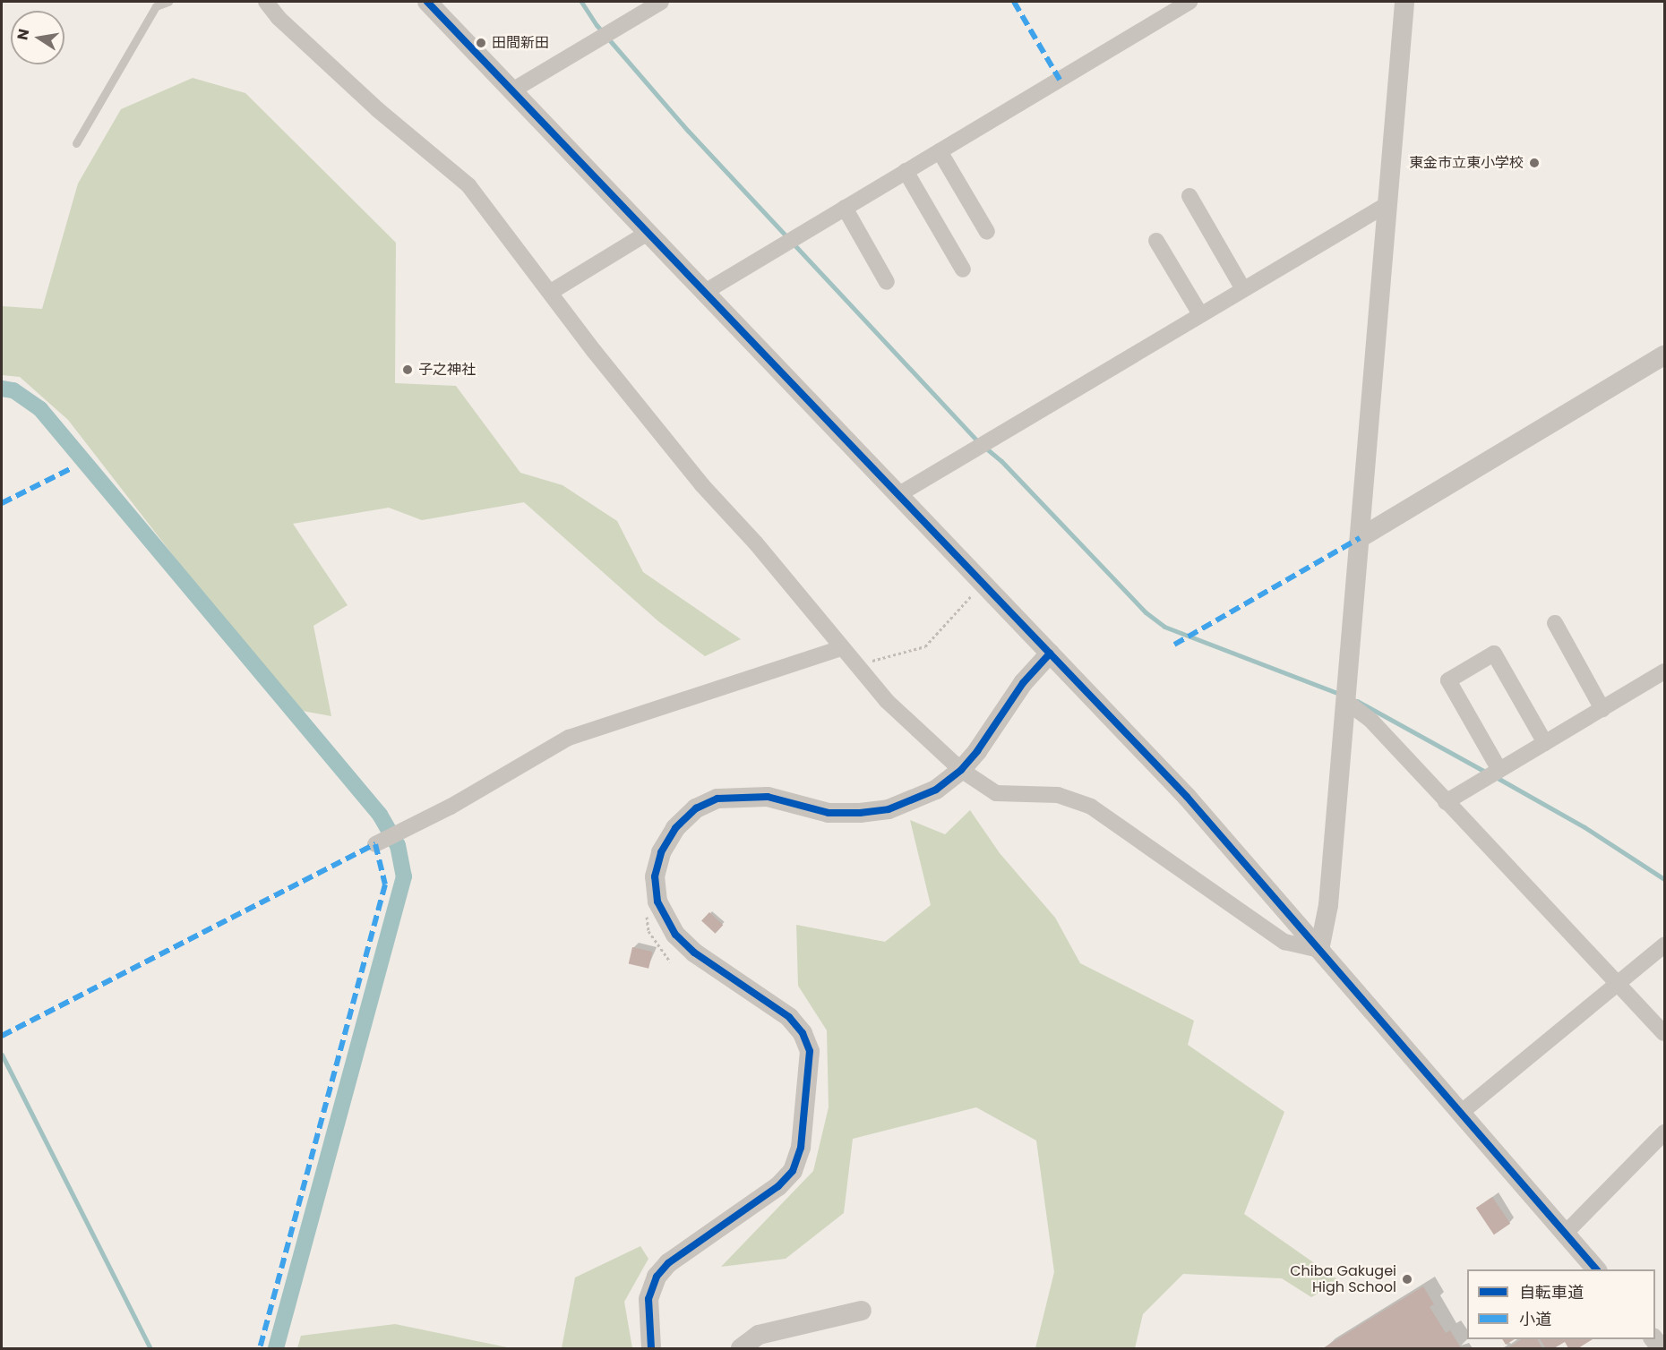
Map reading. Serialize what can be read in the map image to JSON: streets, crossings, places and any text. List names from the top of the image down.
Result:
{
  "places": [
    "田間新田",
    "東金市立東小学校",
    "子之神社",
    "Chiba Gakugei High School"
  ],
  "legend": ["自転車道", "小道"],
  "north": "left"
}
